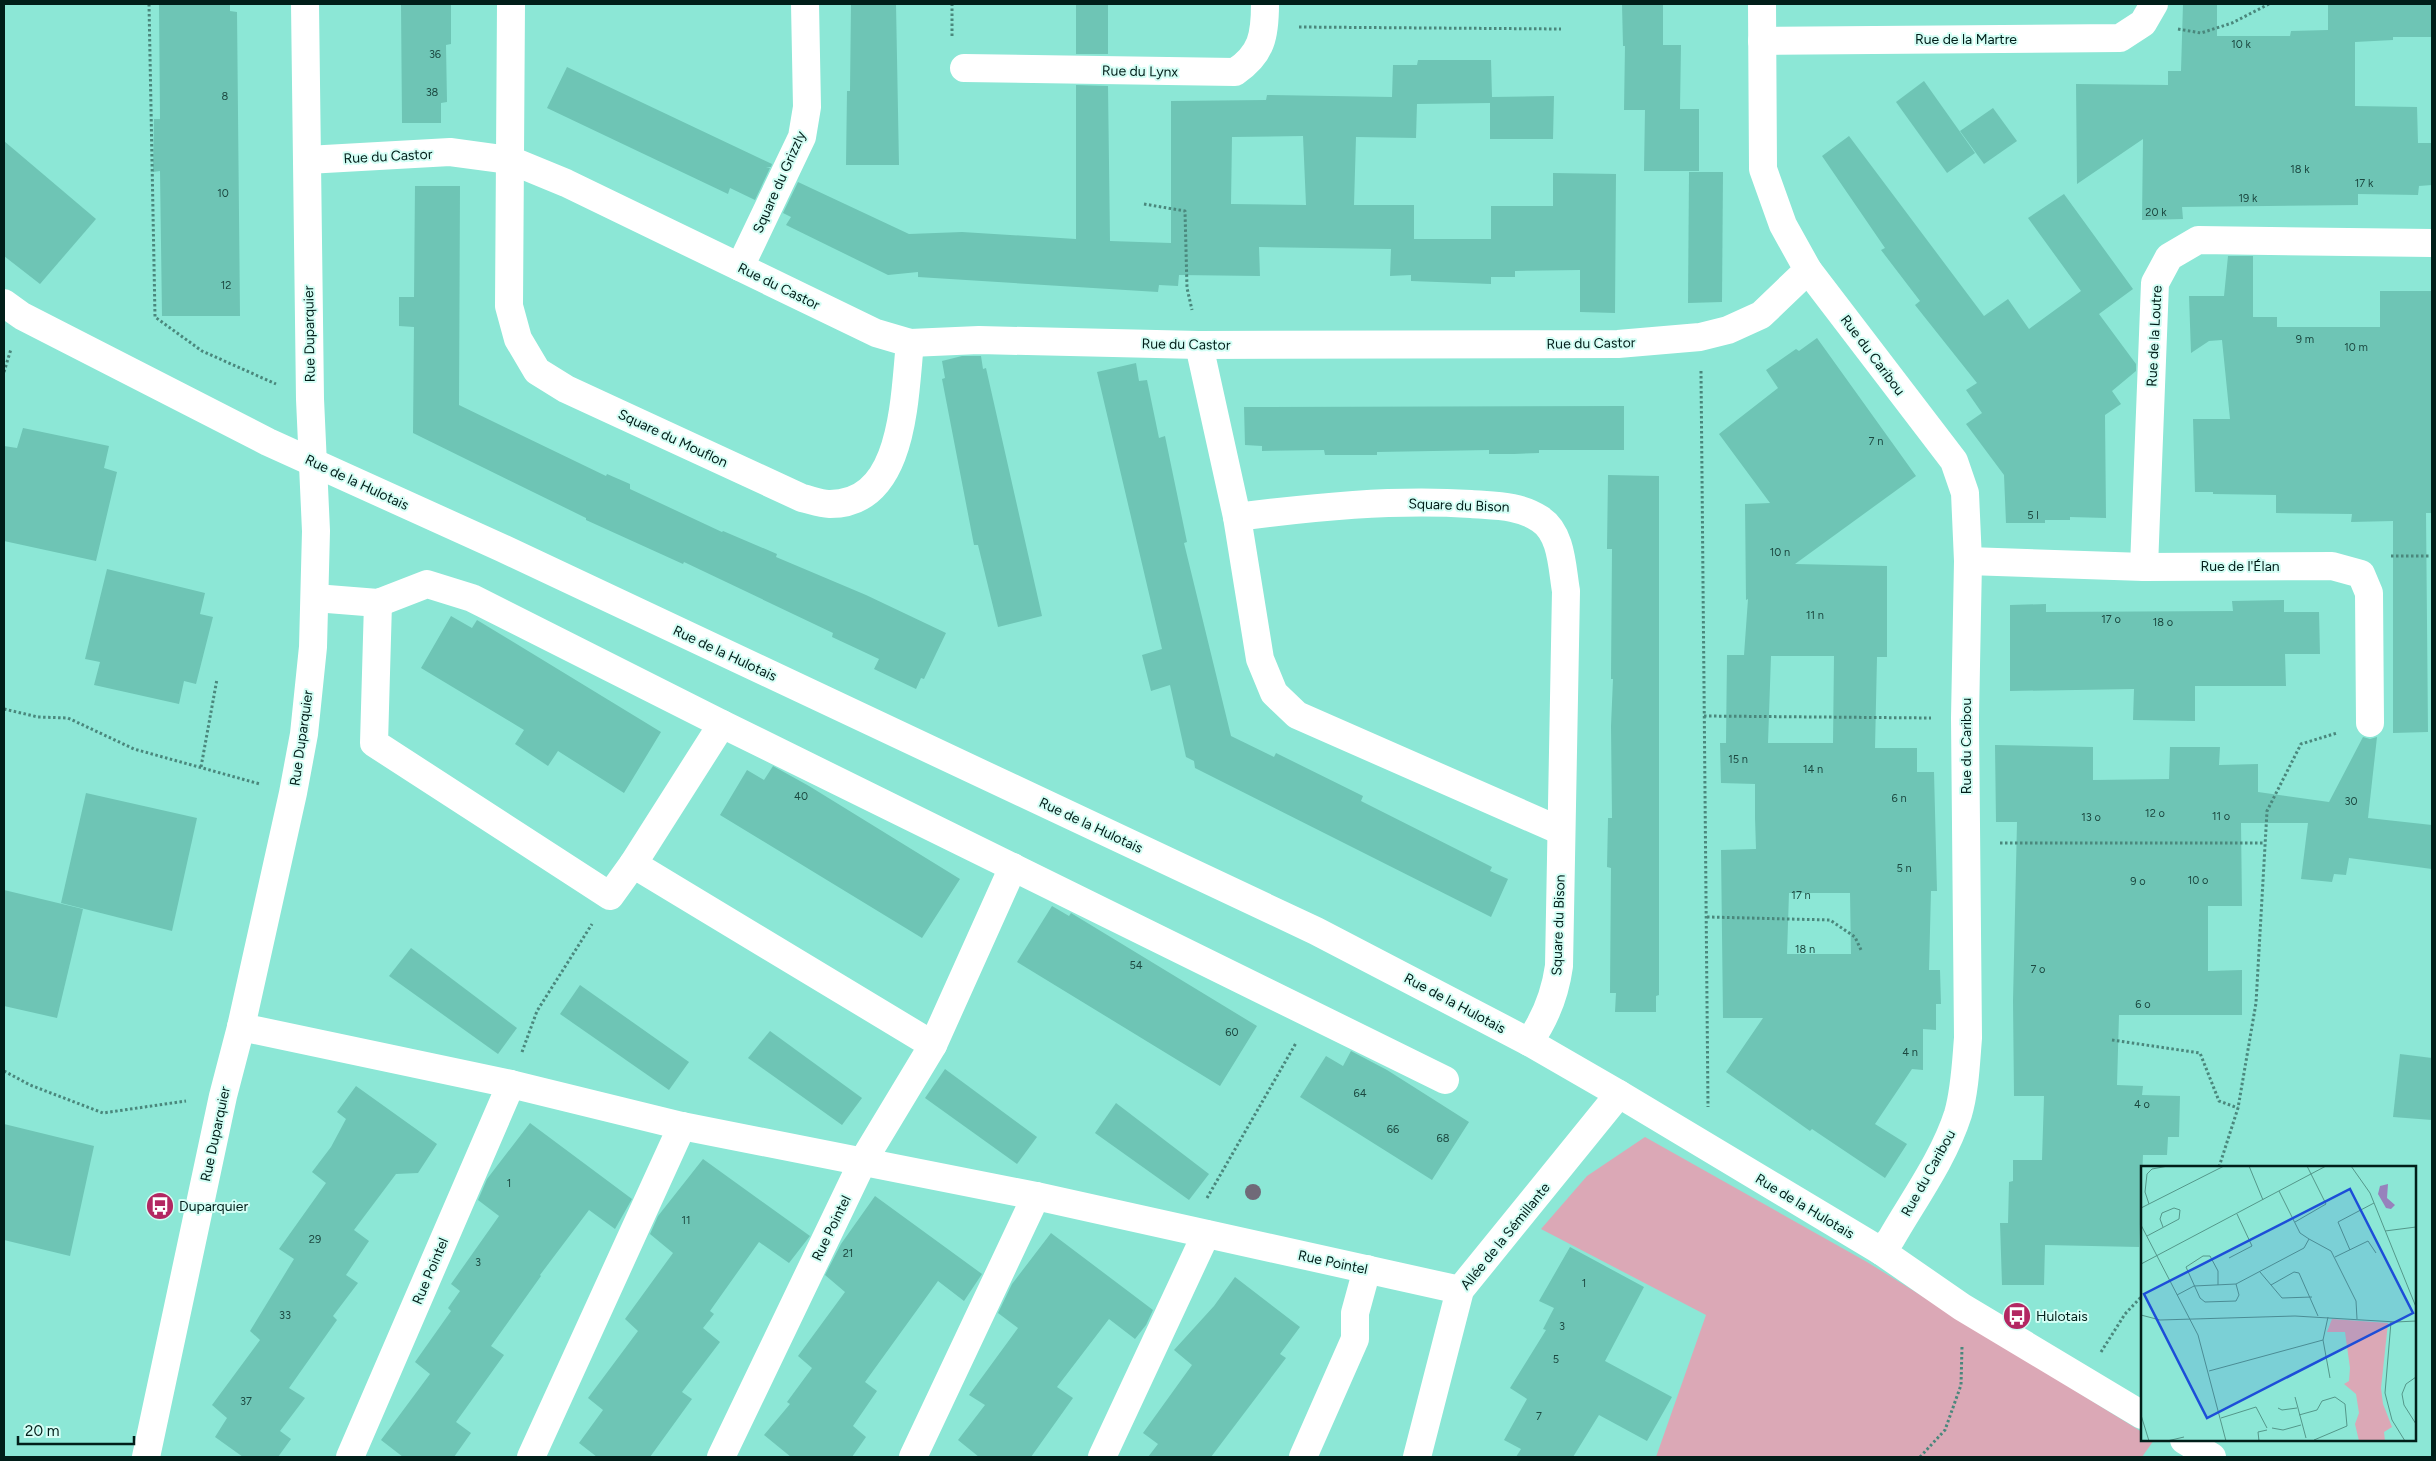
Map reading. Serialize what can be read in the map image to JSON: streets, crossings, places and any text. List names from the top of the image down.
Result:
{
  "streets": {
    "street": [
      "Rue de la Martre",
      "Rue du Lynx",
      "Rue du Castor",
      "Square du Grizzly",
      "Rue Duparquier",
      "Rue de la Loutre",
      "Rue du Caribou",
      "Square du Mouflon",
      "Rue de la Hulotais",
      "Square du Bison",
      "Rue de l'Élan",
      "Rue Pointel",
      "Allée de la Sémillante"
    ]
  },
  "crossings": [
    ["Rue du Castor", "Square du Grizzly"],
    ["Rue du Castor", "Rue Duparquier"],
    ["Rue du Castor", "Rue du Caribou"],
    ["Rue du Castor", "Square du Mouflon"],
    ["Rue Duparquier", "Rue de la Hulotais"],
    ["Rue Duparquier", "Rue Pointel"],
    ["Rue de la Loutre", "Rue de l'Élan"],
    ["Rue du Caribou", "Rue de la Hulotais"],
    ["Rue du Caribou", "Rue de l'Élan"],
    ["Rue de la Hulotais", "Square du Bison"],
    ["Rue de la Hulotais", "Allée de la Sémillante"],
    ["Rue Pointel", "Allée de la Sémillante"]
  ],
  "places": {
    "bus stop": ["Duparquier", "Hulotais"]
  },
  "house_numbers": [
    "10 k",
    "36",
    "38",
    "8",
    "18 k",
    "17 k",
    "10",
    "19 k",
    "20 k",
    "12",
    "9 m",
    "10 m",
    "7 n",
    "5 l",
    "10 n",
    "11 n",
    "17 o",
    "18 o",
    "15 n",
    "14 n",
    "40",
    "6 n",
    "30",
    "12 o",
    "11 o",
    "13 o",
    "5 n",
    "10 o",
    "9 o",
    "17 n",
    "18 n",
    "54",
    "7 o",
    "6 o",
    "60",
    "4 n",
    "64",
    "4 o",
    "66",
    "68",
    "1",
    "11",
    "29",
    "21",
    "3",
    "1",
    "33",
    "3",
    "5",
    "37",
    "7"
  ],
  "scale_bar": "20 m"
}
